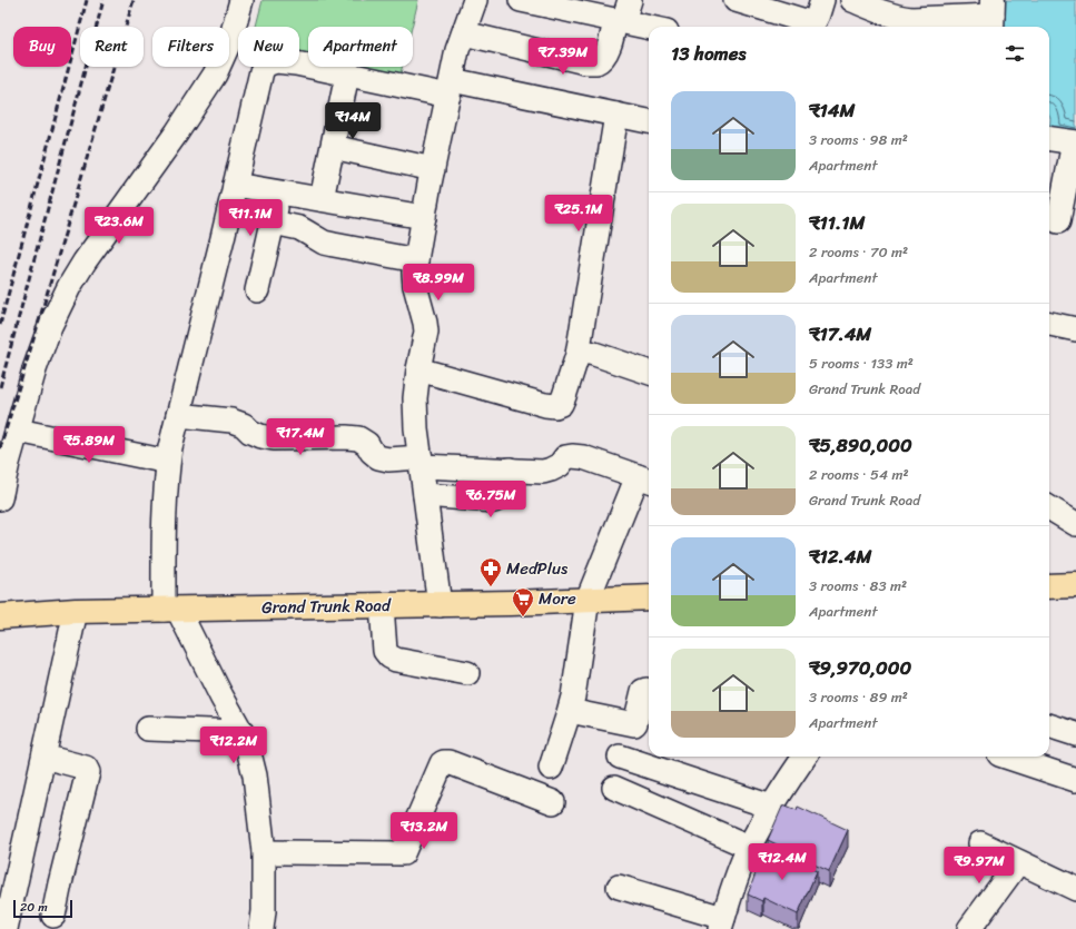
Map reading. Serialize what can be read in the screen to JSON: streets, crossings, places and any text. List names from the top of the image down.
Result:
{
  "streets": {
    "main road": ["Grand Trunk Road"]
  },
  "places": {
    "pharmacy": ["MedPlus"],
    "supermarket": ["More"]
  },
  "scale_bar": "20 m",
  "page": {
    "chip": [
      "Buy",
      "Rent",
      "Filters",
      "New",
      "Apartment"
    ],
    "heading": "13 homes",
    "price": [
      "₹7.39M",
      "₹14M",
      "₹25.1M",
      "₹11.1M",
      "₹23.6M",
      "₹8.99M",
      "₹17.4M",
      "₹5.89M",
      "₹6.75M",
      "₹12.2M",
      "₹13.2M",
      "₹12.4M",
      "₹9.97M"
    ],
    "list": [
      {
        "name": "₹14M",
        "note": "3 rooms · 98 m² · Apartment"
      },
      {
        "name": "₹11.1M",
        "note": "2 rooms · 70 m² · Apartment"
      },
      {
        "name": "₹17.4M",
        "note": "5 rooms · 133 m² · Grand Trunk Road"
      },
      {
        "name": "₹5,890,000",
        "note": "2 rooms · 54 m² · Grand Trunk Road"
      },
      {
        "name": "₹12.4M",
        "note": "3 rooms · 83 m² · Apartment"
      },
      {
        "name": "₹9,970,000",
        "note": "3 rooms · 89 m² · Apartment"
      }
    ],
    "scale": "20 m"
  }
}
